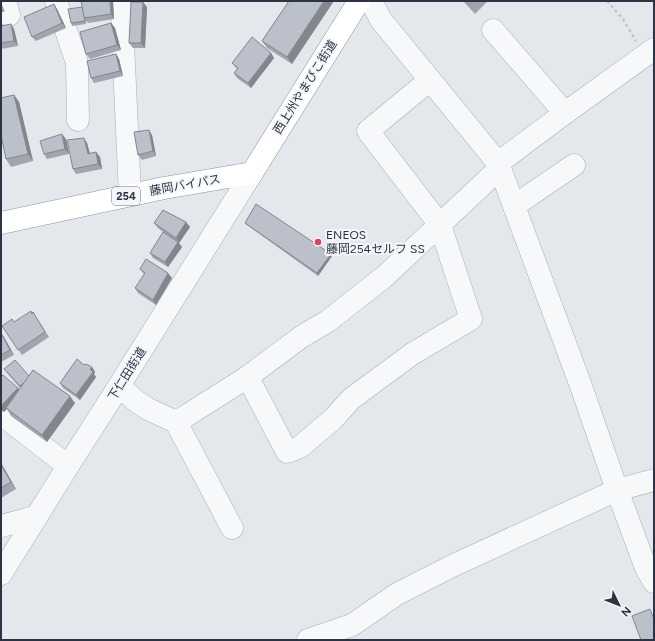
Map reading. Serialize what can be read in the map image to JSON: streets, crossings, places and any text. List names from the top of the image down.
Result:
{
  "streets": {
    "highway": ["西上州やまびこ街道", "藤岡バイパス", "254"],
    "street": ["下仁田街道"]
  },
  "crossings": [
    ["西上州やまびこ街道", "藤岡バイパス"],
    ["西上州やまびこ街道", "下仁田街道"],
    ["藤岡バイパス", "下仁田街道"]
  ],
  "places": ["ENEOS 藤岡254セルフ SS"],
  "north": "bottom right"
}
